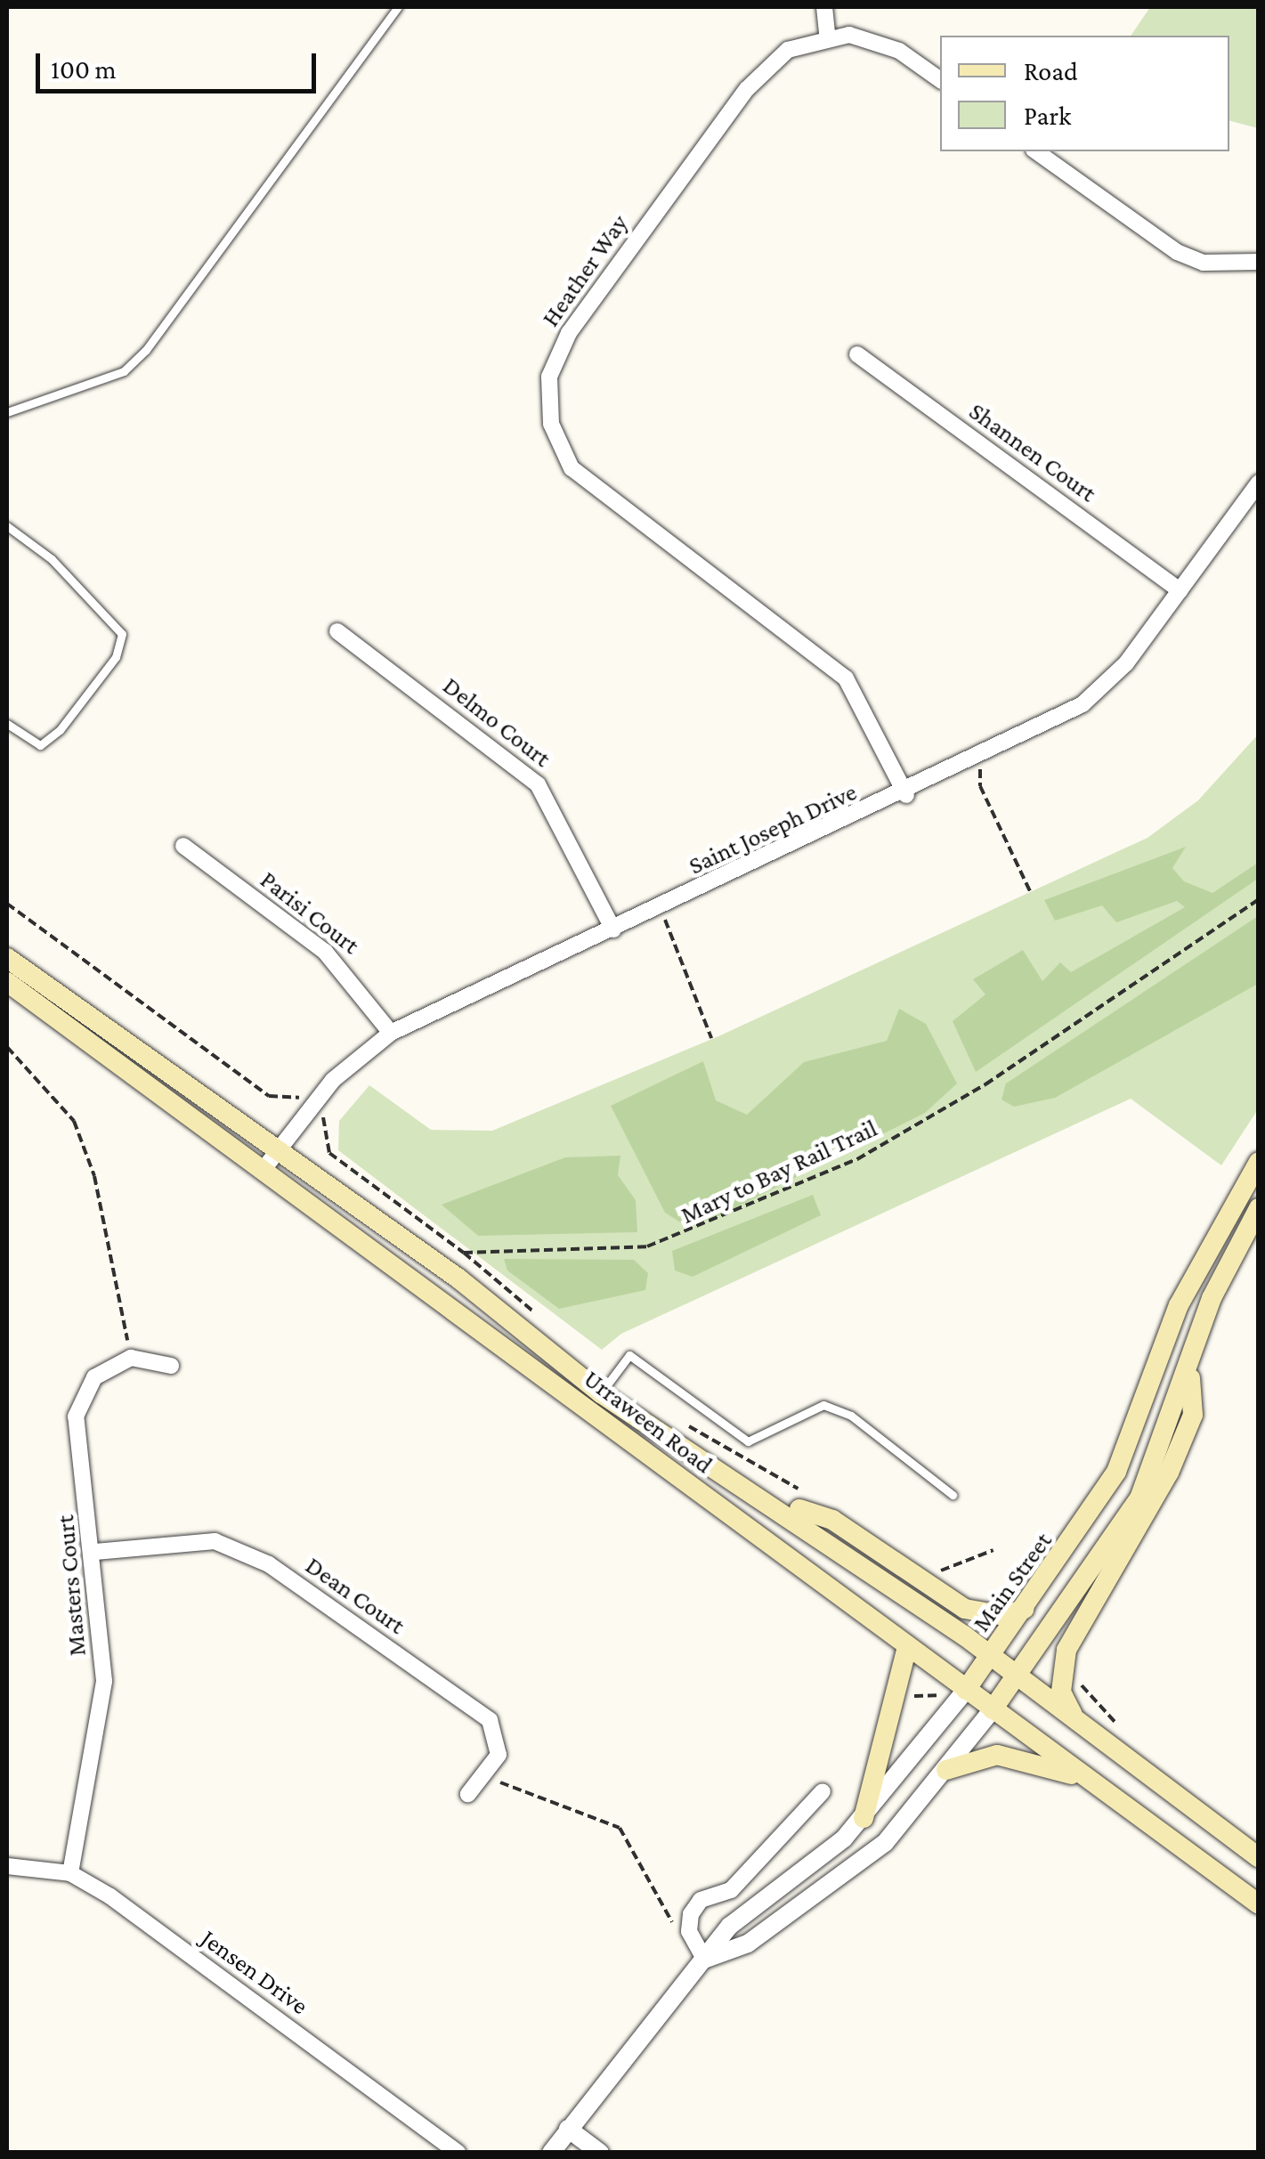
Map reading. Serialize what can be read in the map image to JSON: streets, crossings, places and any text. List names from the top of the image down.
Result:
{
  "streets": {
    "main road": ["Urraween Road", "Main Street"],
    "street": [
      "Heather Way",
      "Shannen Court",
      "Delmo Court",
      "Saint Joseph Drive",
      "Parisi Court",
      "Masters Court",
      "Dean Court",
      "Jensen Drive"
    ],
    "path": ["Mary to Bay Rail Trail"]
  },
  "crossings": [
    ["Heather Way", "Saint Joseph Drive"],
    ["Shannen Court", "Saint Joseph Drive"],
    ["Delmo Court", "Saint Joseph Drive"],
    ["Saint Joseph Drive", "Parisi Court"],
    ["Saint Joseph Drive", "Mary to Bay Rail Trail"],
    ["Saint Joseph Drive", "Urraween Road"],
    ["Urraween Road", "Main Street"],
    ["Masters Court", "Dean Court"],
    ["Masters Court", "Jensen Drive"]
  ],
  "legend": ["Road", "Park"],
  "scale_bar": "100 m"
}
